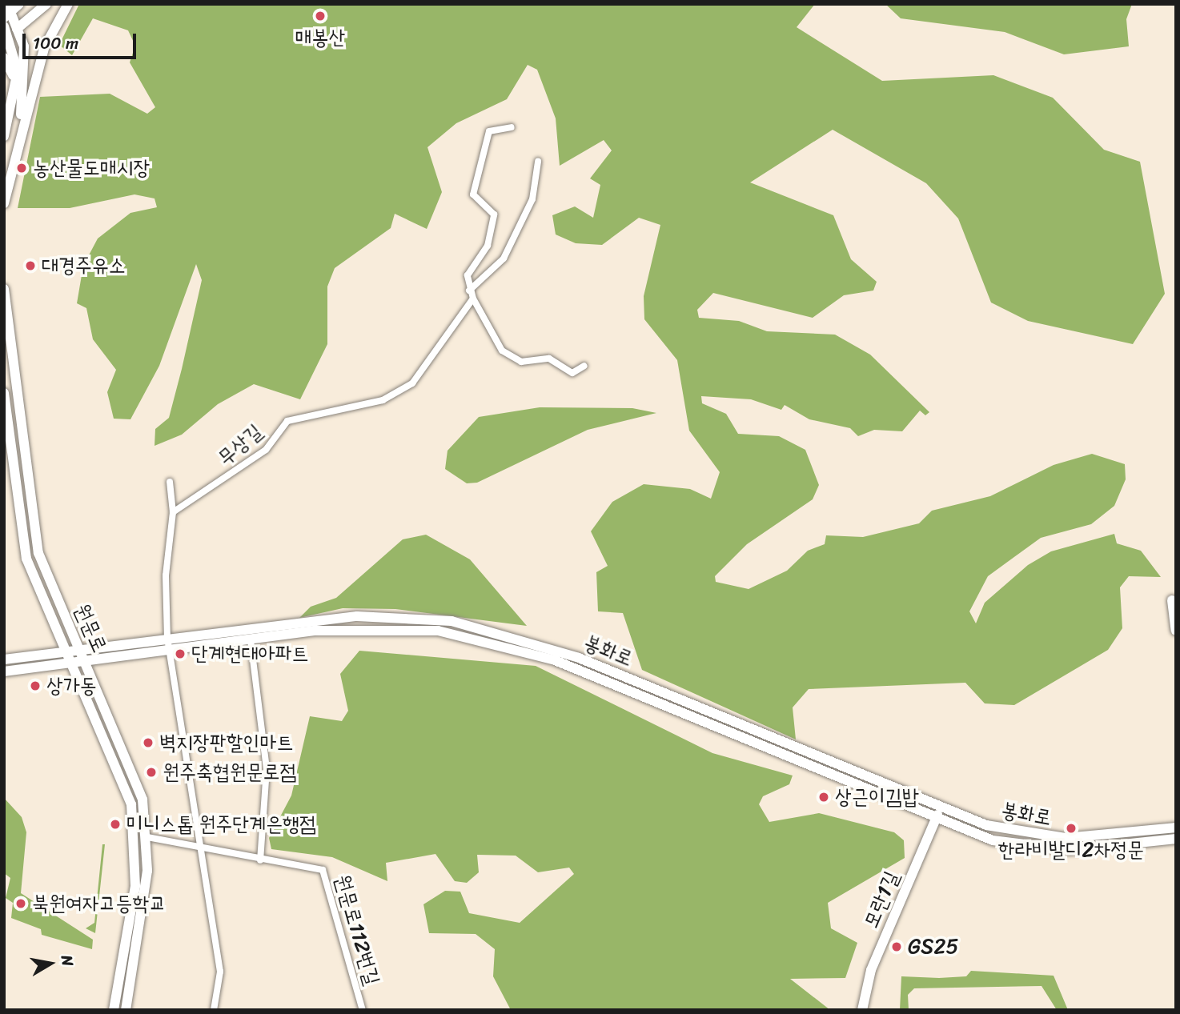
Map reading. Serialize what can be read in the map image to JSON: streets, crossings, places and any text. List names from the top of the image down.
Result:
{
  "streets": {
    "street": [
      "무상길",
      "원문로",
      "봉화로",
      "모란1길",
      "원문로112번길"
    ]
  },
  "crossings": [
    ["원문로", "봉화로"],
    ["원문로", "원문로112번길"],
    ["봉화로", "모란1길"]
  ],
  "places": [
    "매봉산",
    "농산물도매시장",
    "대경주유소",
    "단계현대아파트",
    "상가동",
    "벽지장판할인마트",
    "원주축협원문로점",
    "상근이김밥",
    "미니스톱 원주단계은행점",
    "한라비발디2차정문",
    "북원여자고등학교",
    "GS25"
  ],
  "scale_bar": "100 m",
  "north": "right"
}
